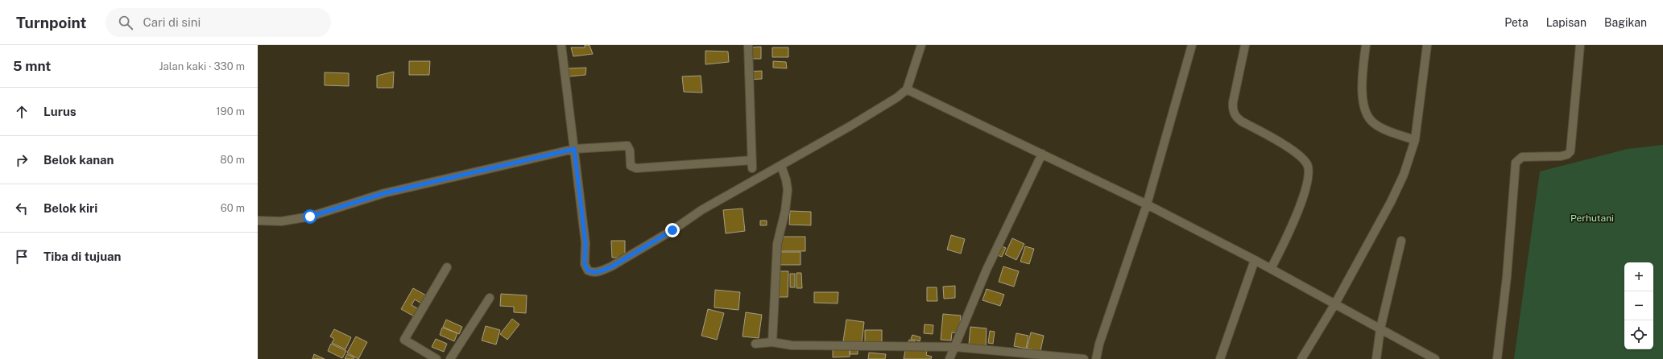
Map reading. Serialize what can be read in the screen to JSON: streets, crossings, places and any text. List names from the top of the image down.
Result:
{
  "parks": ["Perhutani"],
  "page": {
    "header": "Turnpoint",
    "search": "Cari di sini",
    "nav": ["Peta", "Lapisan", "Bagikan"],
    "heading": ["5 mnt", "Jalan kaki · 330 m"],
    "list": [
      ["Lurus", "190 m"],
      ["Belok kanan", "80 m"],
      ["Belok kiri", "60 m"],
      "Tiba di tujuan"
    ],
    "map_buttons": ["+", "−"]
  }
}
